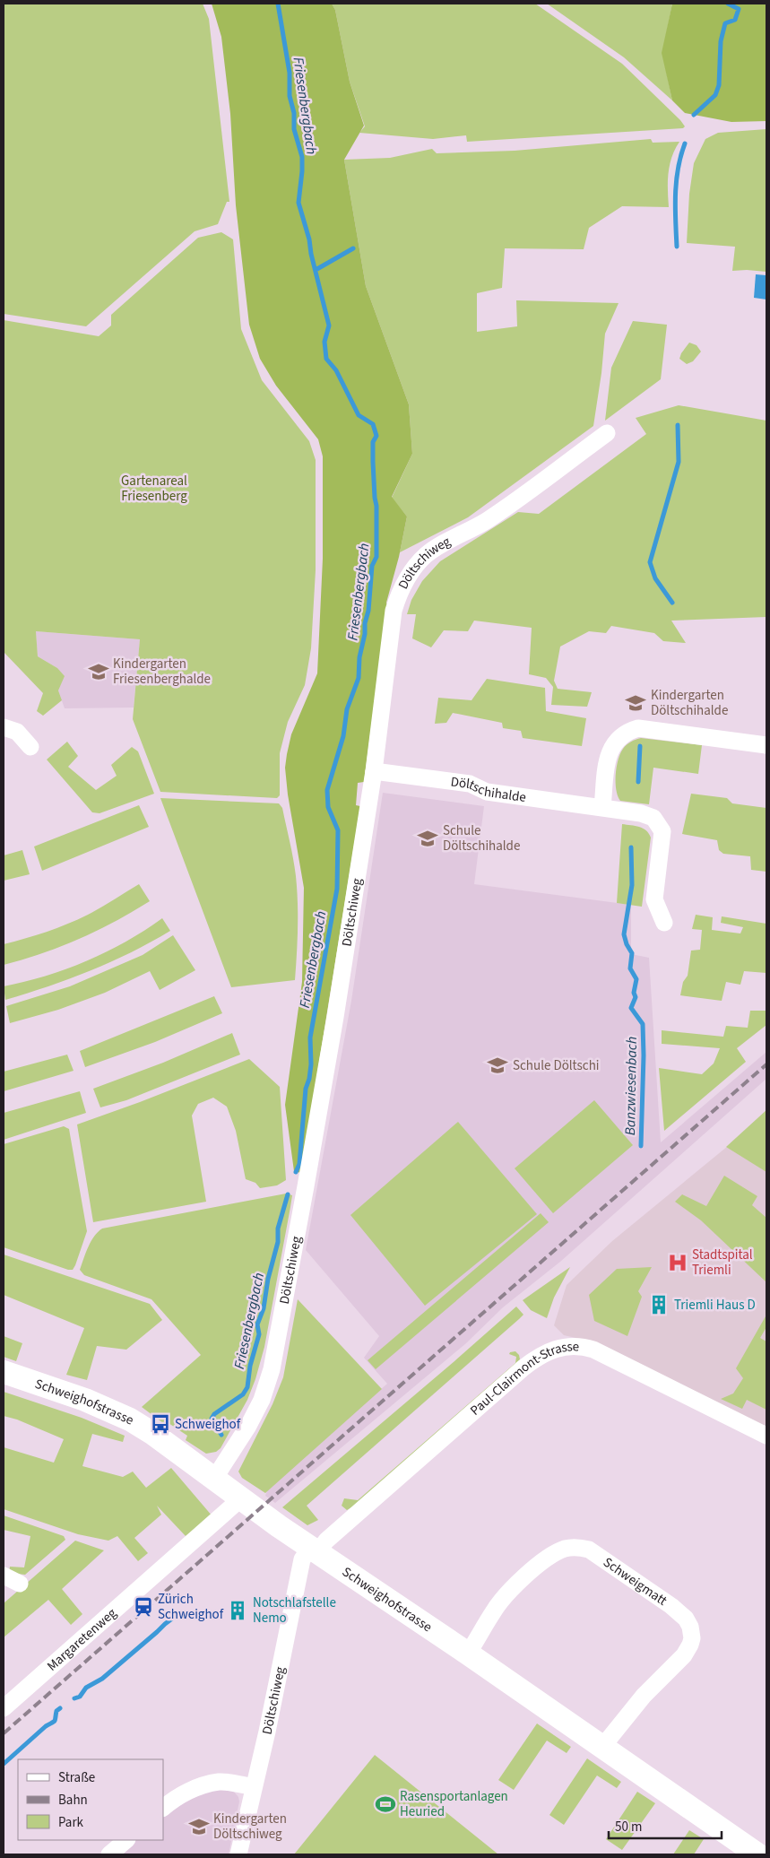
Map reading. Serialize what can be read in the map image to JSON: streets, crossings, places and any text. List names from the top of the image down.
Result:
{
  "streets": {
    "main road": ["Schweighofstrasse"],
    "street": [
      "Döltschiweg",
      "Döltschihalde",
      "Paul-Clairmont-Strasse",
      "Schweigmatt",
      "Margaretenweg"
    ]
  },
  "crossings": [
    ["Döltschiweg", "Döltschihalde"],
    ["Döltschiweg", "Paul-Clairmont-Strasse"],
    ["Döltschiweg", "Schweighofstrasse"],
    ["Paul-Clairmont-Strasse", "Schweighofstrasse"],
    ["Schweighofstrasse", "Schweigmatt"],
    ["Schweighofstrasse", "Margaretenweg"]
  ],
  "water": ["Friesenbergbach", "Banzwiesenbach"],
  "parks": ["Gartenareal Friesenberg"],
  "places": {
    "school or university": [
      "Kindergarten Friesenberghalde",
      "Kindergarten Döltschihalde",
      "Schule Döltschihalde",
      "Schule Döltschi",
      "Kindergarten Döltschiweg"
    ],
    "hospital": ["Stadtspital Triemli"],
    "building": ["Triemli Haus D", "Notschlafstelle Nemo"],
    "bus stop": ["Schweighof"],
    "station": ["Zürich Schweighof"],
    "sports": ["Rasensportanlagen Heuried"]
  },
  "legend": ["Straße", "Bahn", "Park"],
  "scale_bar": "50 m"
}
